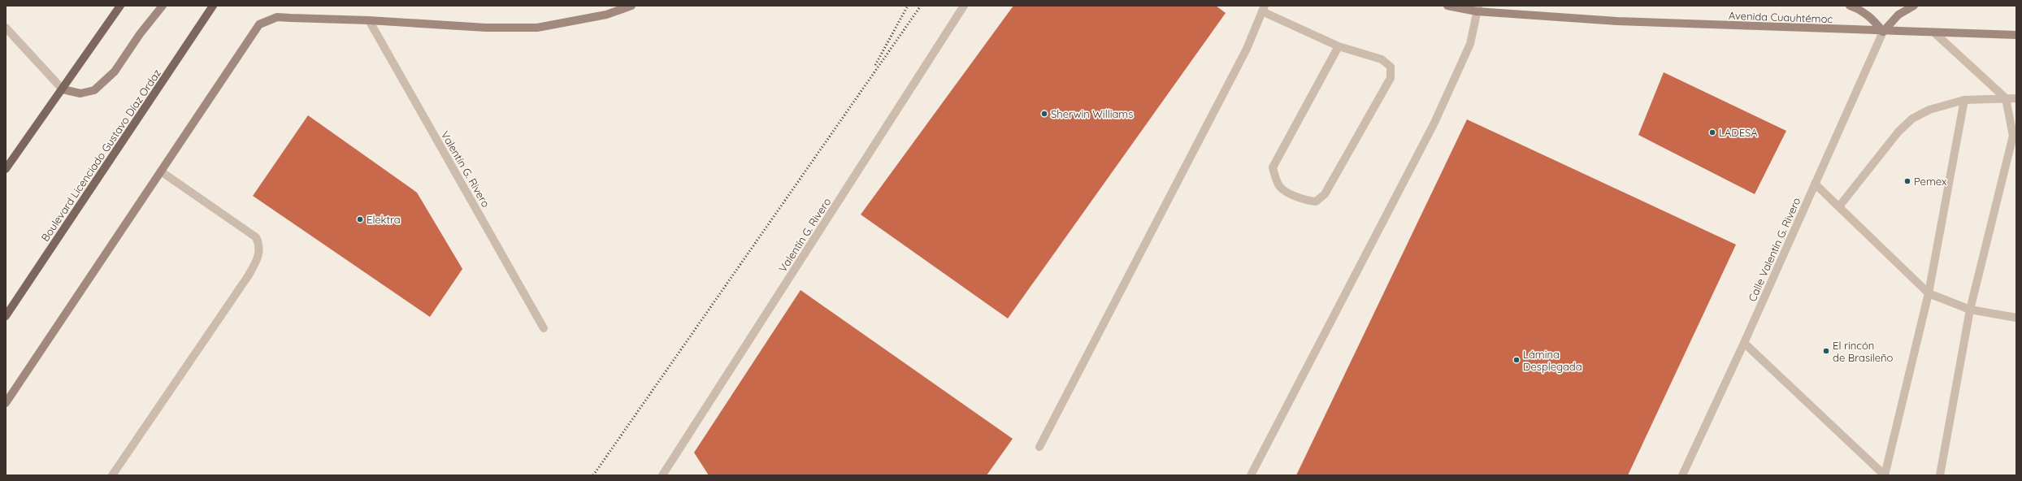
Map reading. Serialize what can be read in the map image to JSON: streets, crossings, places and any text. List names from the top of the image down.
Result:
{
  "streets": {
    "main road": ["Avenida Cuauhtémoc", "Boulevard Licenciado Gustavo Díaz Ordaz"],
    "street": ["Valentín G. Rivero", "Calle Valentín G. Rivero"]
  },
  "crossings": [
    ["Avenida Cuauhtémoc", "Calle Valentín G. Rivero"]
  ],
  "places": [
    "Sherwin Williams",
    "LADESA",
    "Pemex",
    "Elektra",
    "El rincón de Brasileño",
    "Lámina Desplegada"
  ]
}
